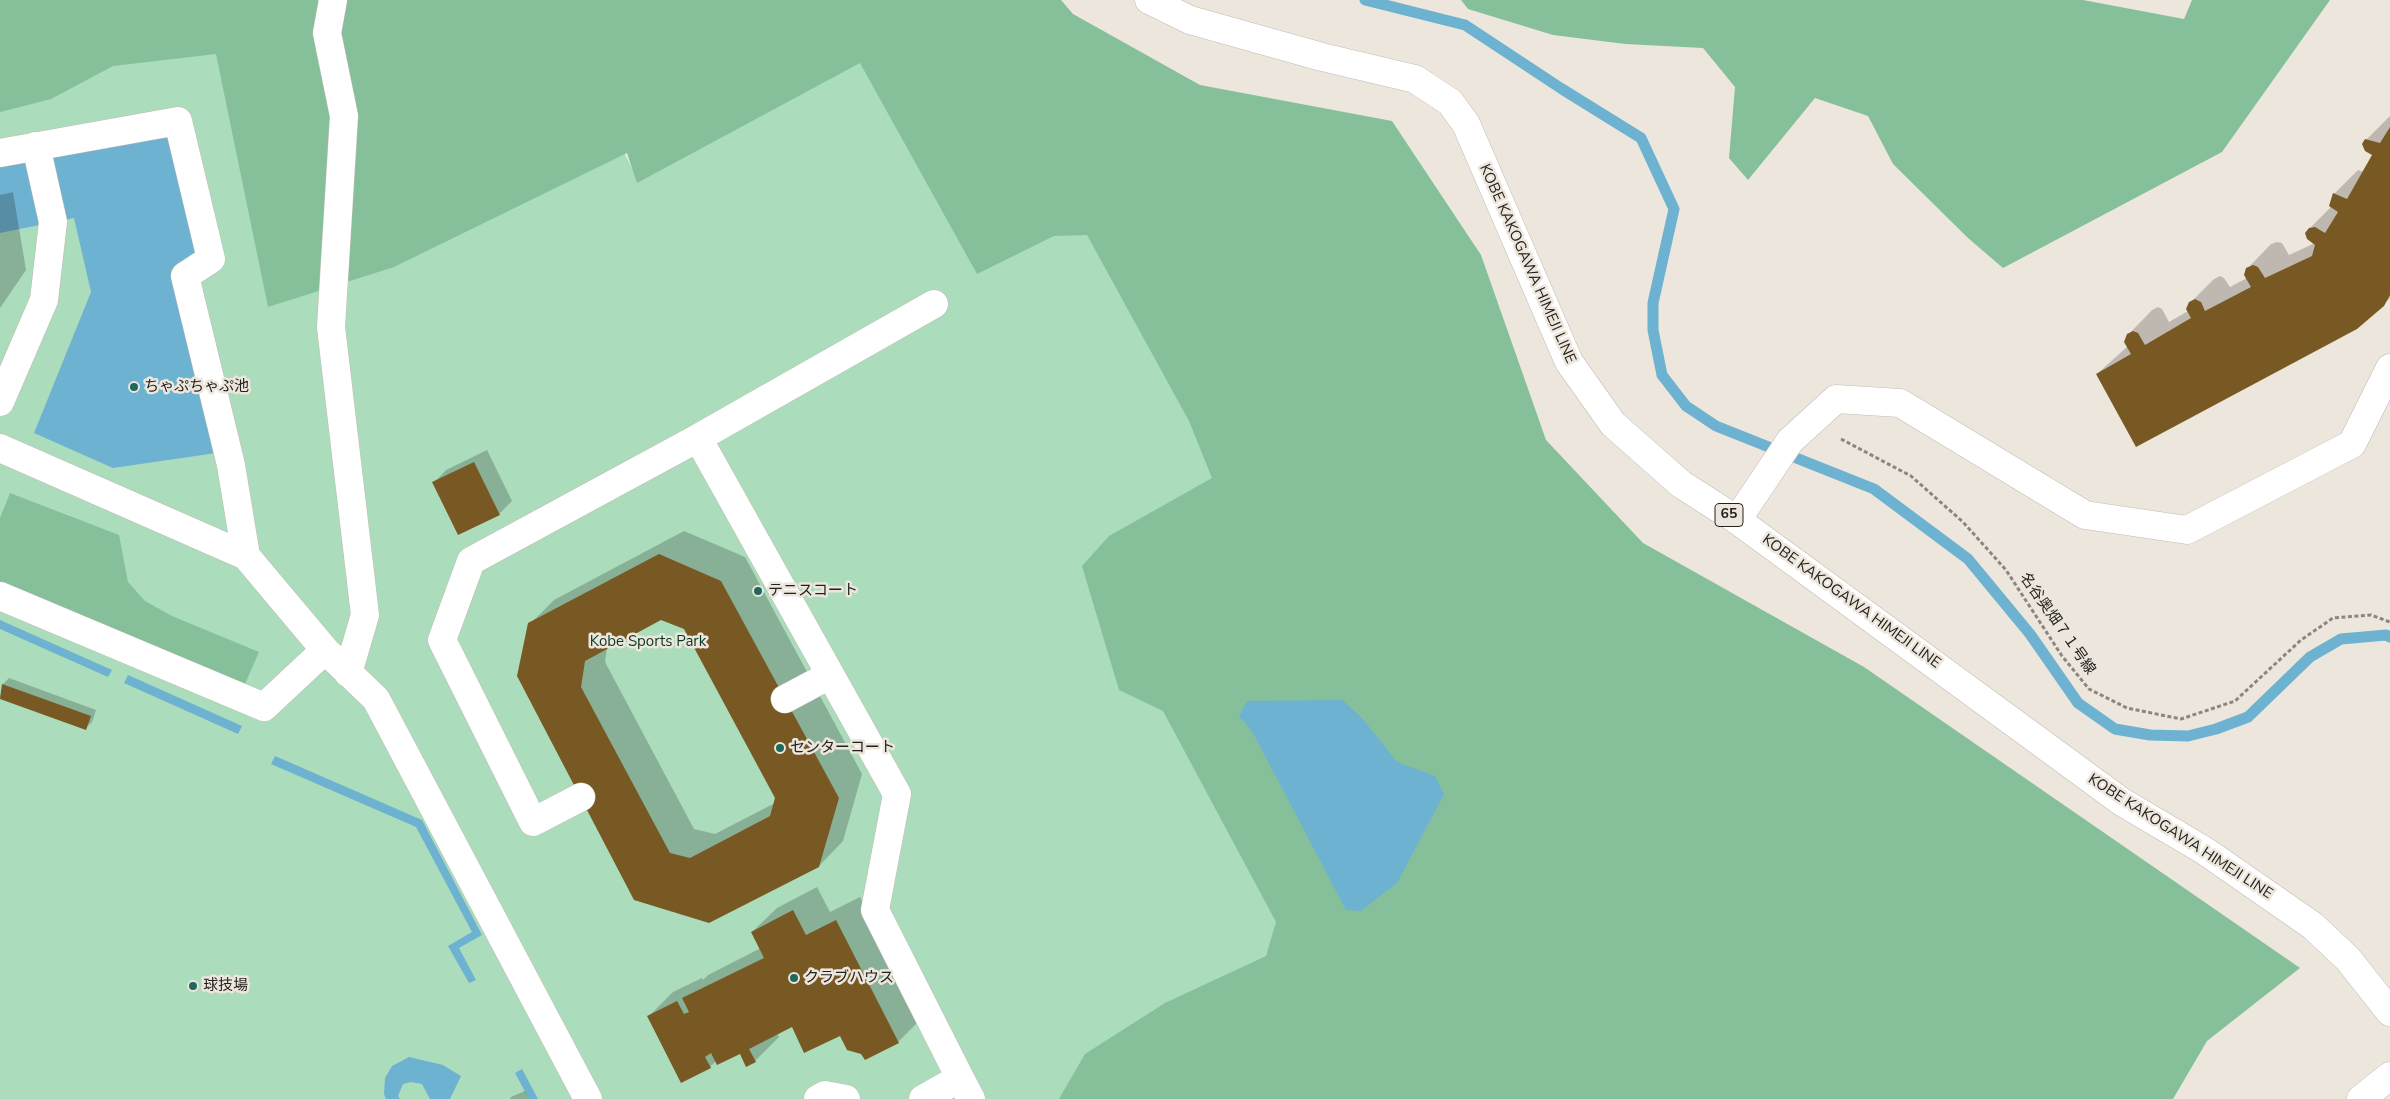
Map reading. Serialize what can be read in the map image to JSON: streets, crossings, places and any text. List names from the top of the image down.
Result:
{
  "streets": {
    "street": ["KOBE KAKOGAWA HIMEJI LINE", "65"],
    "path": ["名谷奥畑７１号線"]
  },
  "parks": ["Kobe Sports Park"],
  "places": [
    "ちゃぷちゃぷ池",
    "テニスコート",
    "センターコート",
    "クラブハウス",
    "球技場"
  ]
}
